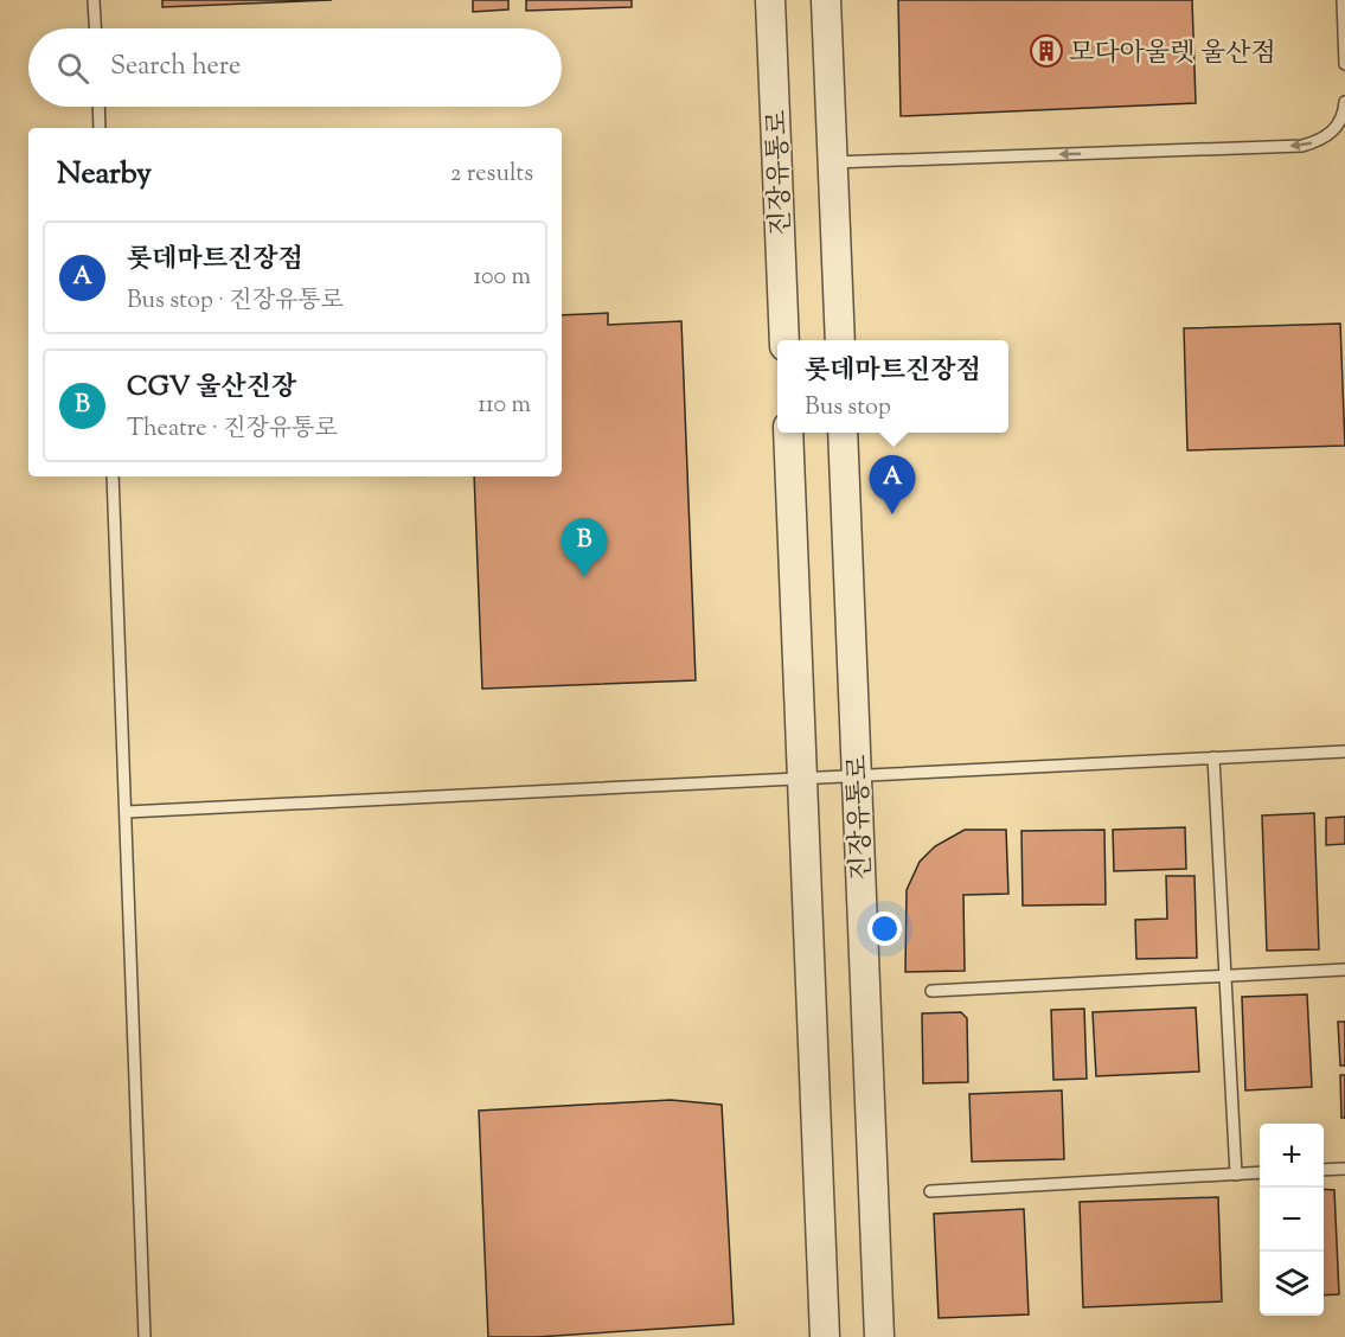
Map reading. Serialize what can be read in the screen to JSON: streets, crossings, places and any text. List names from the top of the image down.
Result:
{
  "streets": {
    "street": ["진장유통로"]
  },
  "places": {
    "building": ["모다아울렛 울산점"]
  },
  "page": {
    "search": "Search here",
    "heading": ["Nearby", "2 results"],
    "list": [
      {
        "mark": "A",
        "name": "롯데마트진장점",
        "note": "Bus stop · 진장유통로",
        "value": "100 m"
      },
      {
        "mark": "B",
        "name": "CGV 울산진장",
        "note": "Theatre · 진장유통로",
        "value": "110 m"
      }
    ],
    "popup": ["롯데마트진장점", "Bus stop"],
    "pins": ["A", "B"],
    "map_buttons": ["+", "−"]
  }
}
